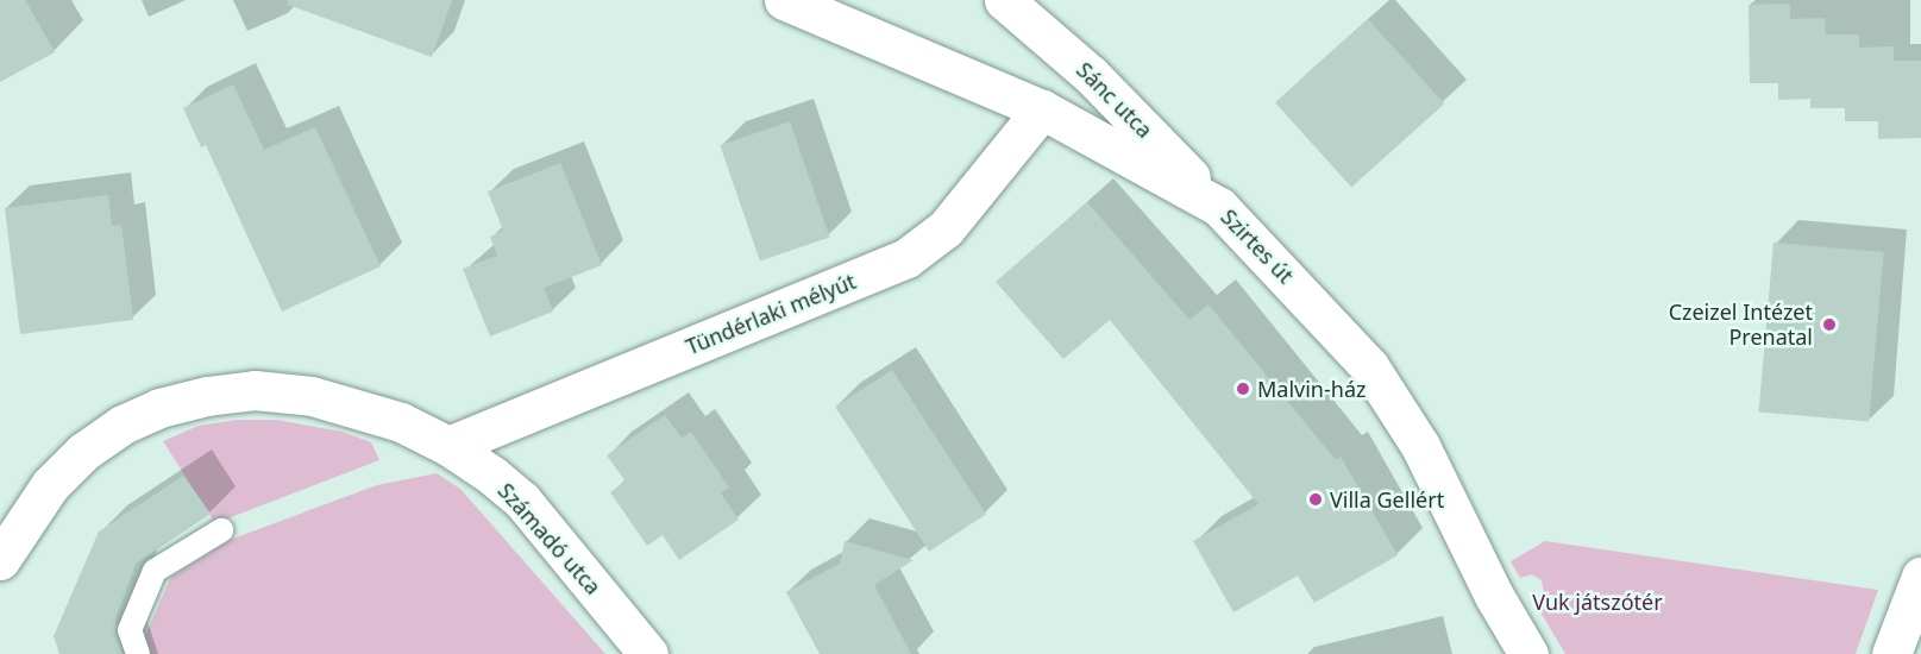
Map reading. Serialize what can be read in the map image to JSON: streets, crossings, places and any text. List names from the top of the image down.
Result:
{
  "streets": {
    "street": [
      "Sánc utca",
      "Szirtes út",
      "Tündérlaki mélyút",
      "Számadó utca"
    ]
  },
  "crossings": [
    ["Sánc utca", "Szirtes út"],
    ["Szirtes út", "Tündérlaki mélyút"],
    ["Tündérlaki mélyút", "Számadó utca"]
  ],
  "parks": ["Vuk játszótér"],
  "places": ["Czeizel Intézet Prenatal", "Malvin-ház", "Villa Gellért"]
}
